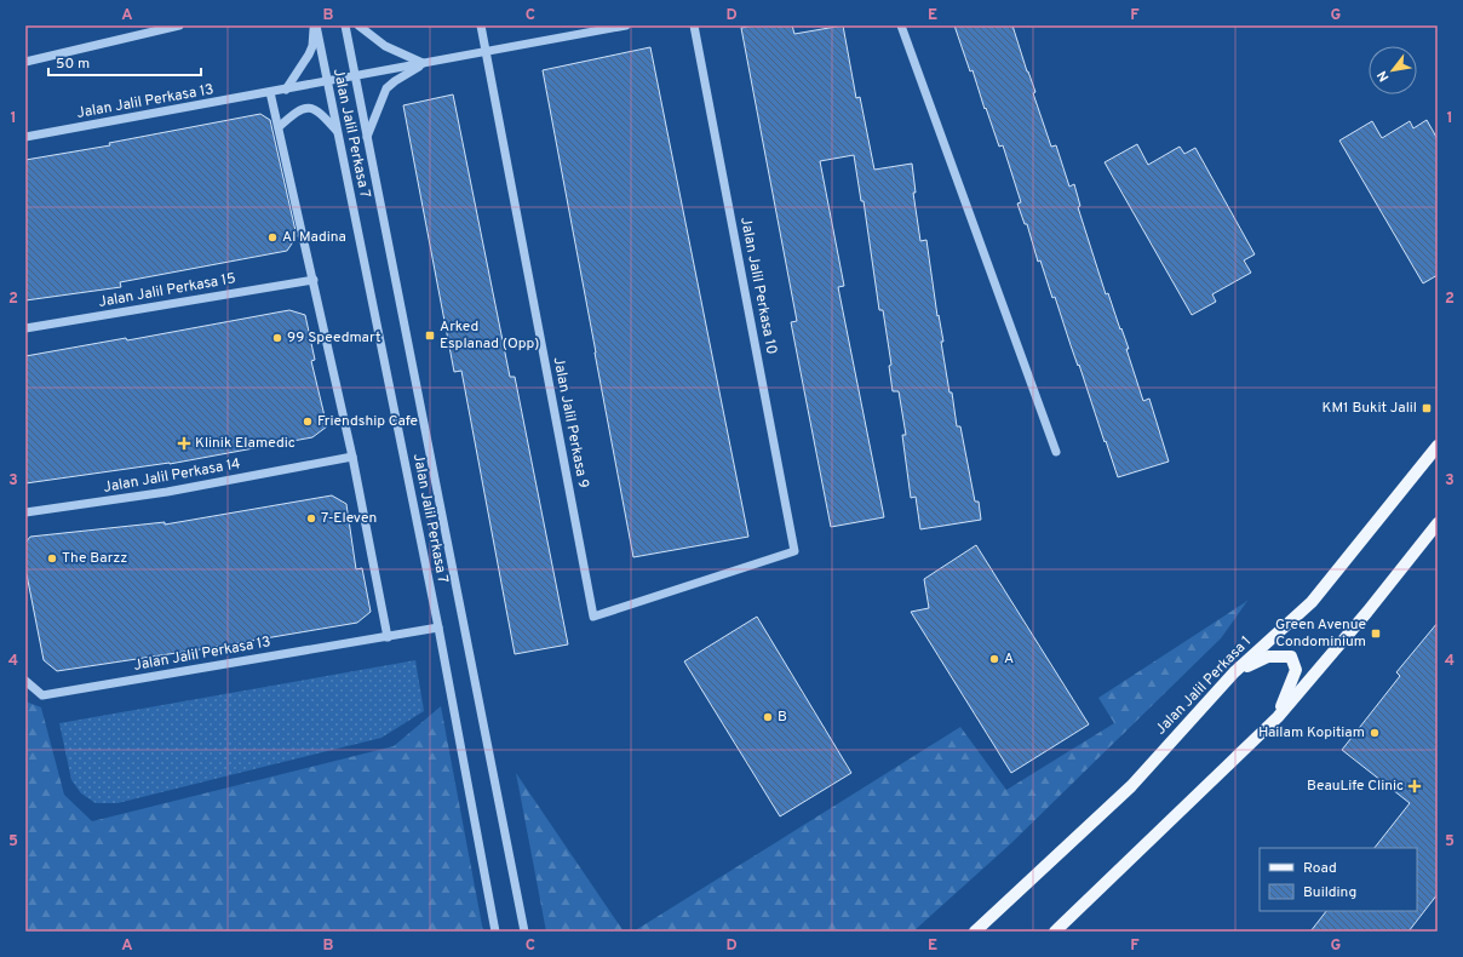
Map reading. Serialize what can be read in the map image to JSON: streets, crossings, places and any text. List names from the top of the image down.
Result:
{
  "streets": {
    "main road": ["Jalan Jalil Perkasa 1"],
    "street": [
      "Jalan Jalil Perkasa 13",
      "Jalan Jalil Perkasa 7",
      "Jalan Jalil Perkasa 10",
      "Jalan Jalil Perkasa 15",
      "Jalan Jalil Perkasa 9",
      "Jalan Jalil Perkasa 14"
    ]
  },
  "crossings": [
    ["Jalan Jalil Perkasa 13", "Jalan Jalil Perkasa 7"],
    ["Jalan Jalil Perkasa 13", "Jalan Jalil Perkasa 9"],
    ["Jalan Jalil Perkasa 10", "Jalan Jalil Perkasa 9"]
  ],
  "places": {
    "other": [
      "Al Madina",
      "99 Speedmart",
      "Friendship Cafe",
      "7-Eleven",
      "The Barzz",
      "A",
      "B",
      "Hailam Kopitiam"
    ],
    "transit": ["Arked Esplanad (Opp)", "KM1 Bukit Jalil", "Green Avenue Condominium"],
    "health": ["Klinik Elamedic", "BeauLife Clinic"]
  },
  "legend": ["Road", "Building"],
  "scale_bar": "50 m",
  "north": "bottom left",
  "grid": {
    "columns": [
      "A",
      "B",
      "C",
      "D",
      "E",
      "F",
      "G"
    ],
    "rows": [
      "1",
      "2",
      "3",
      "4",
      "5"
    ]
  }
}
